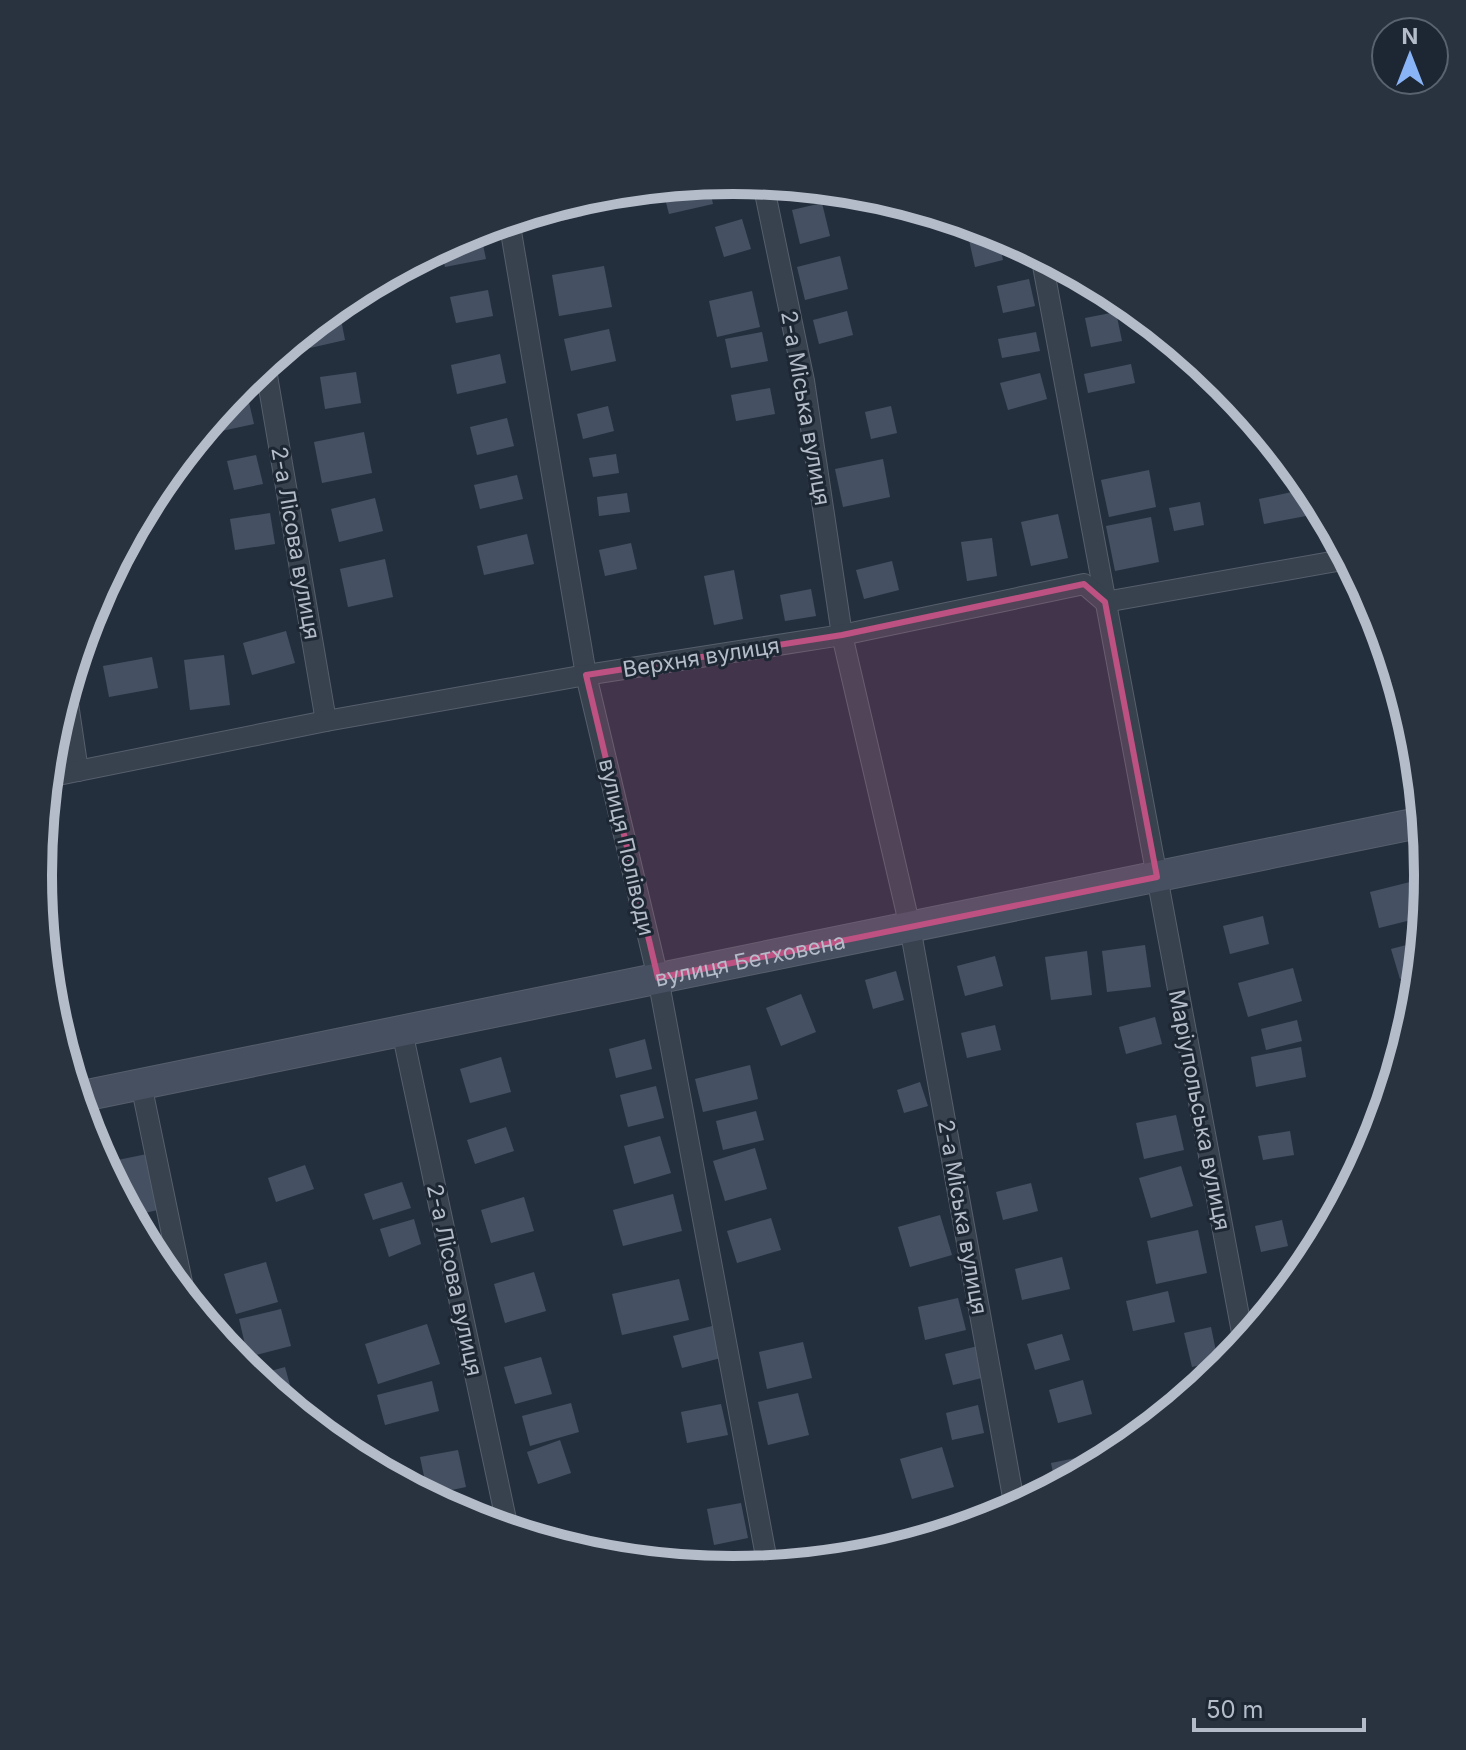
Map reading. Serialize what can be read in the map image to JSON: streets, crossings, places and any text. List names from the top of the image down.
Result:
{
  "streets": {
    "street": [
      "2-а Міська вулиця",
      "2-а Лісова вулиця",
      "Верхня вулиця",
      "вулиця Поліводи",
      "вулиця Бетховена",
      "Маріупольська вулиця"
    ]
  },
  "crossings": [
    ["2-а Міська вулиця", "Верхня вулиця"],
    ["2-а Міська вулиця", "вулиця Бетховена"],
    ["2-а Лісова вулиця", "Верхня вулиця"],
    ["2-а Лісова вулиця", "вулиця Бетховена"],
    ["Верхня вулиця", "вулиця Поліводи"],
    ["Верхня вулиця", "Маріупольська вулиця"],
    ["вулиця Поліводи", "вулиця Бетховена"],
    ["вулиця Бетховена", "Маріупольська вулиця"]
  ],
  "scale_bar": "50 m",
  "north": "top"
}
